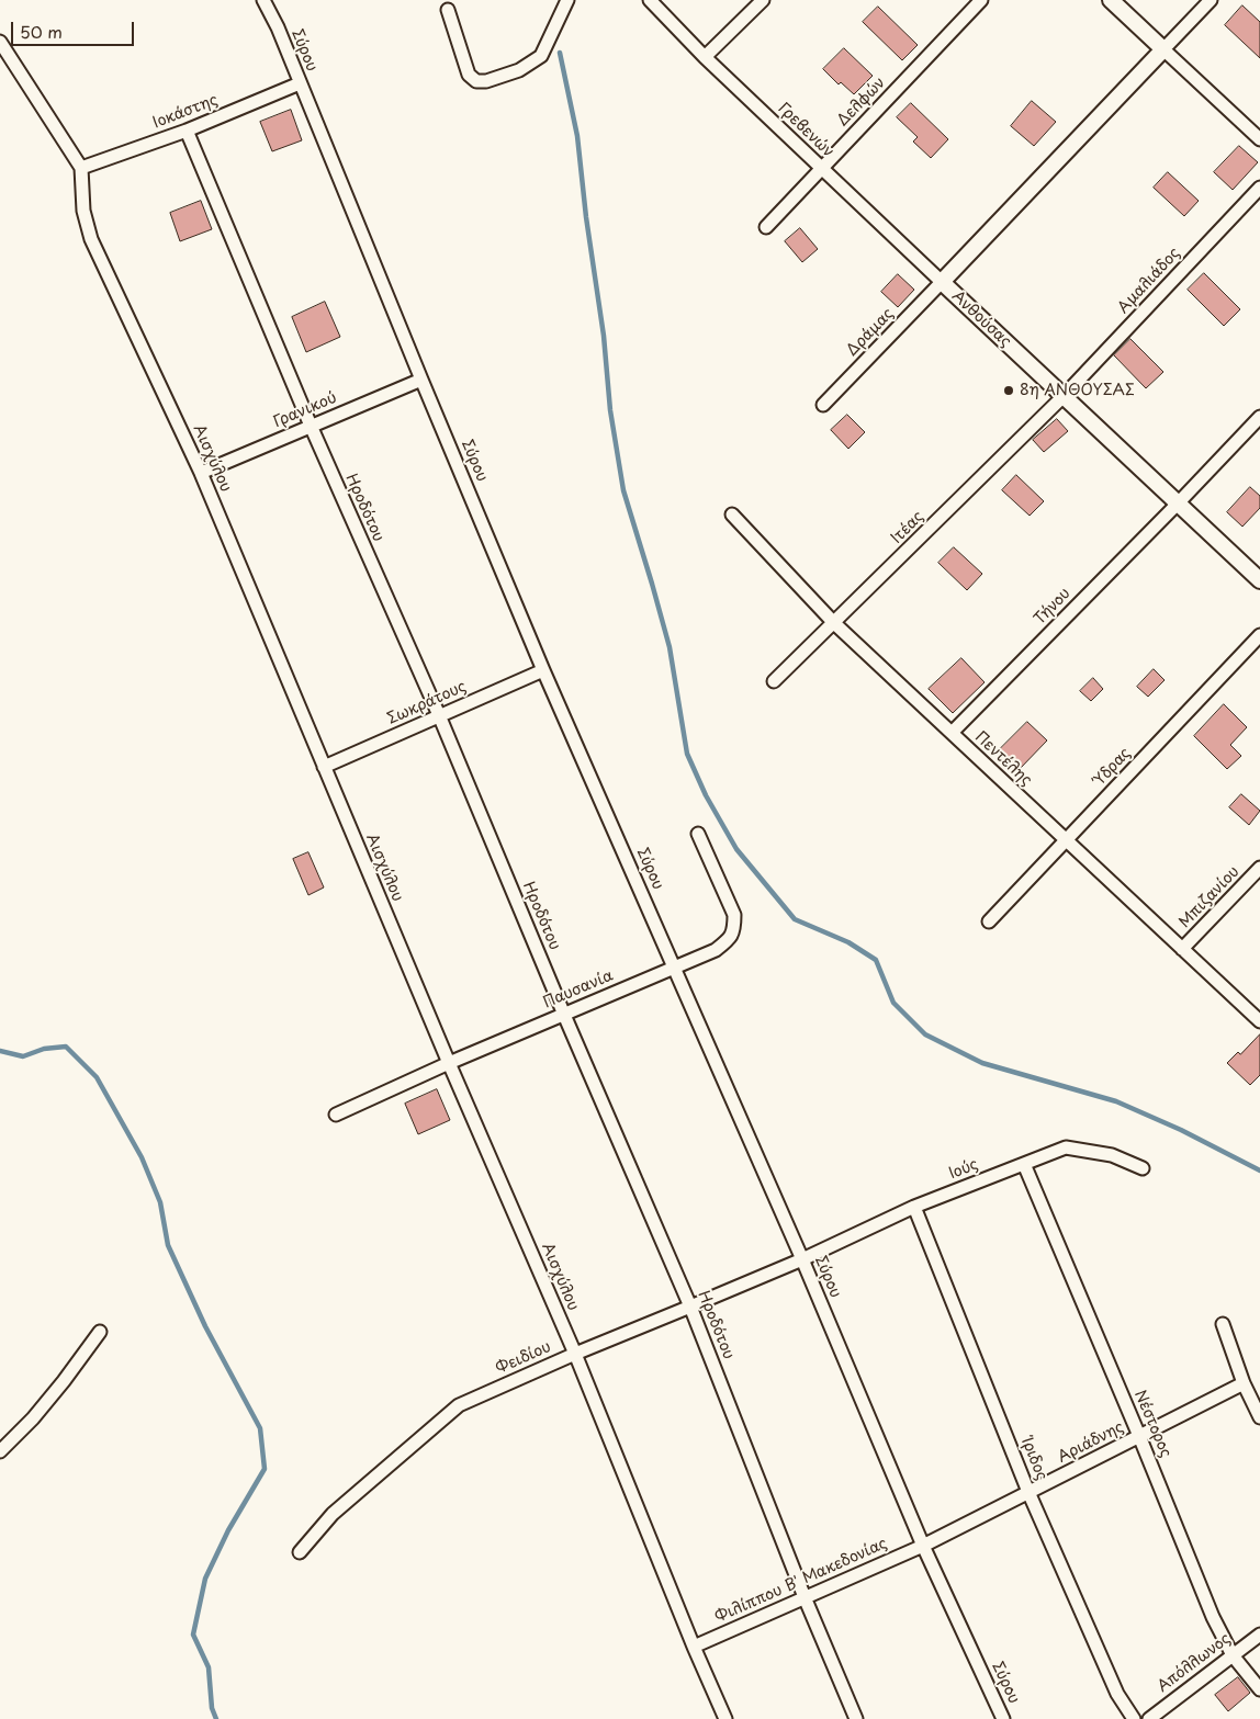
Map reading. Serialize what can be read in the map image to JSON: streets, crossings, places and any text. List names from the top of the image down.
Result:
{
  "streets": {
    "street": [
      "Σύρου",
      "Δελφών",
      "Ιοκάστης",
      "Γρεβενών",
      "Αμαλιάδος",
      "Ανθούσας",
      "Δράμας",
      "Γρανικού",
      "Αισχύλου",
      "Ηροδότου",
      "Ιτέας",
      "Τήνου",
      "Σωκράτους",
      "Πεντέλης",
      "Ύδρας",
      "Μπιζανίου",
      "Παυσανία",
      "Ιούς",
      "Φειδίου",
      "Νέστορος",
      "Αριάδνης",
      "Ίριδος",
      "Φιλίππου Β' Μακεδονίας",
      "Απόλλωνος"
    ]
  },
  "crossings": [
    ["Σύρου", "Ιοκάστης"],
    ["Σύρου", "Γρανικού"],
    ["Σύρου", "Σωκράτους"],
    ["Σύρου", "Παυσανία"],
    ["Σύρου", "Ιούς"],
    ["Σύρου", "Φειδίου"],
    ["Σύρου", "Αριάδνης"],
    ["Σύρου", "Φιλίππου Β' Μακεδονίας"],
    ["Δελφών", "Γρεβενών"],
    ["Ιοκάστης", "Αισχύλου"],
    ["Ιοκάστης", "Ηροδότου"],
    ["Γρεβενών", "Ανθούσας"],
    ["Γρεβενών", "Δράμας"],
    ["Αμαλιάδος", "Ανθούσας"],
    ["Αμαλιάδος", "Ιτέας"],
    ["Ανθούσας", "Δράμας"],
    ["Ανθούσας", "Ιτέας"],
    ["Ανθούσας", "Τήνου"],
    ["Γρανικού", "Αισχύλου"],
    ["Γρανικού", "Ηροδότου"],
    ["Αισχύλου", "Σωκράτους"],
    ["Αισχύλου", "Παυσανία"],
    ["Αισχύλου", "Φειδίου"],
    ["Αισχύλου", "Φιλίππου Β' Μακεδονίας"],
    ["Ηροδότου", "Σωκράτους"],
    ["Ηροδότου", "Παυσανία"],
    ["Ηροδότου", "Φειδίου"],
    ["Ηροδότου", "Φιλίππου Β' Μακεδονίας"],
    ["Ιτέας", "Πεντέλης"],
    ["Τήνου", "Πεντέλης"],
    ["Πεντέλης", "Ύδρας"],
    ["Πεντέλης", "Μπιζανίου"],
    ["Ιούς", "Φειδίου"],
    ["Ιούς", "Νέστορος"],
    ["Ιούς", "Ίριδος"],
    ["Νέστορος", "Αριάδνης"],
    ["Νέστορος", "Απόλλωνος"],
    ["Αριάδνης", "Ίριδος"],
    ["Αριάδνης", "Φιλίππου Β' Μακεδονίας"]
  ],
  "places": ["8η ΑΝΘΟΥΣΑΣ"],
  "scale_bar": "50 m"
}
